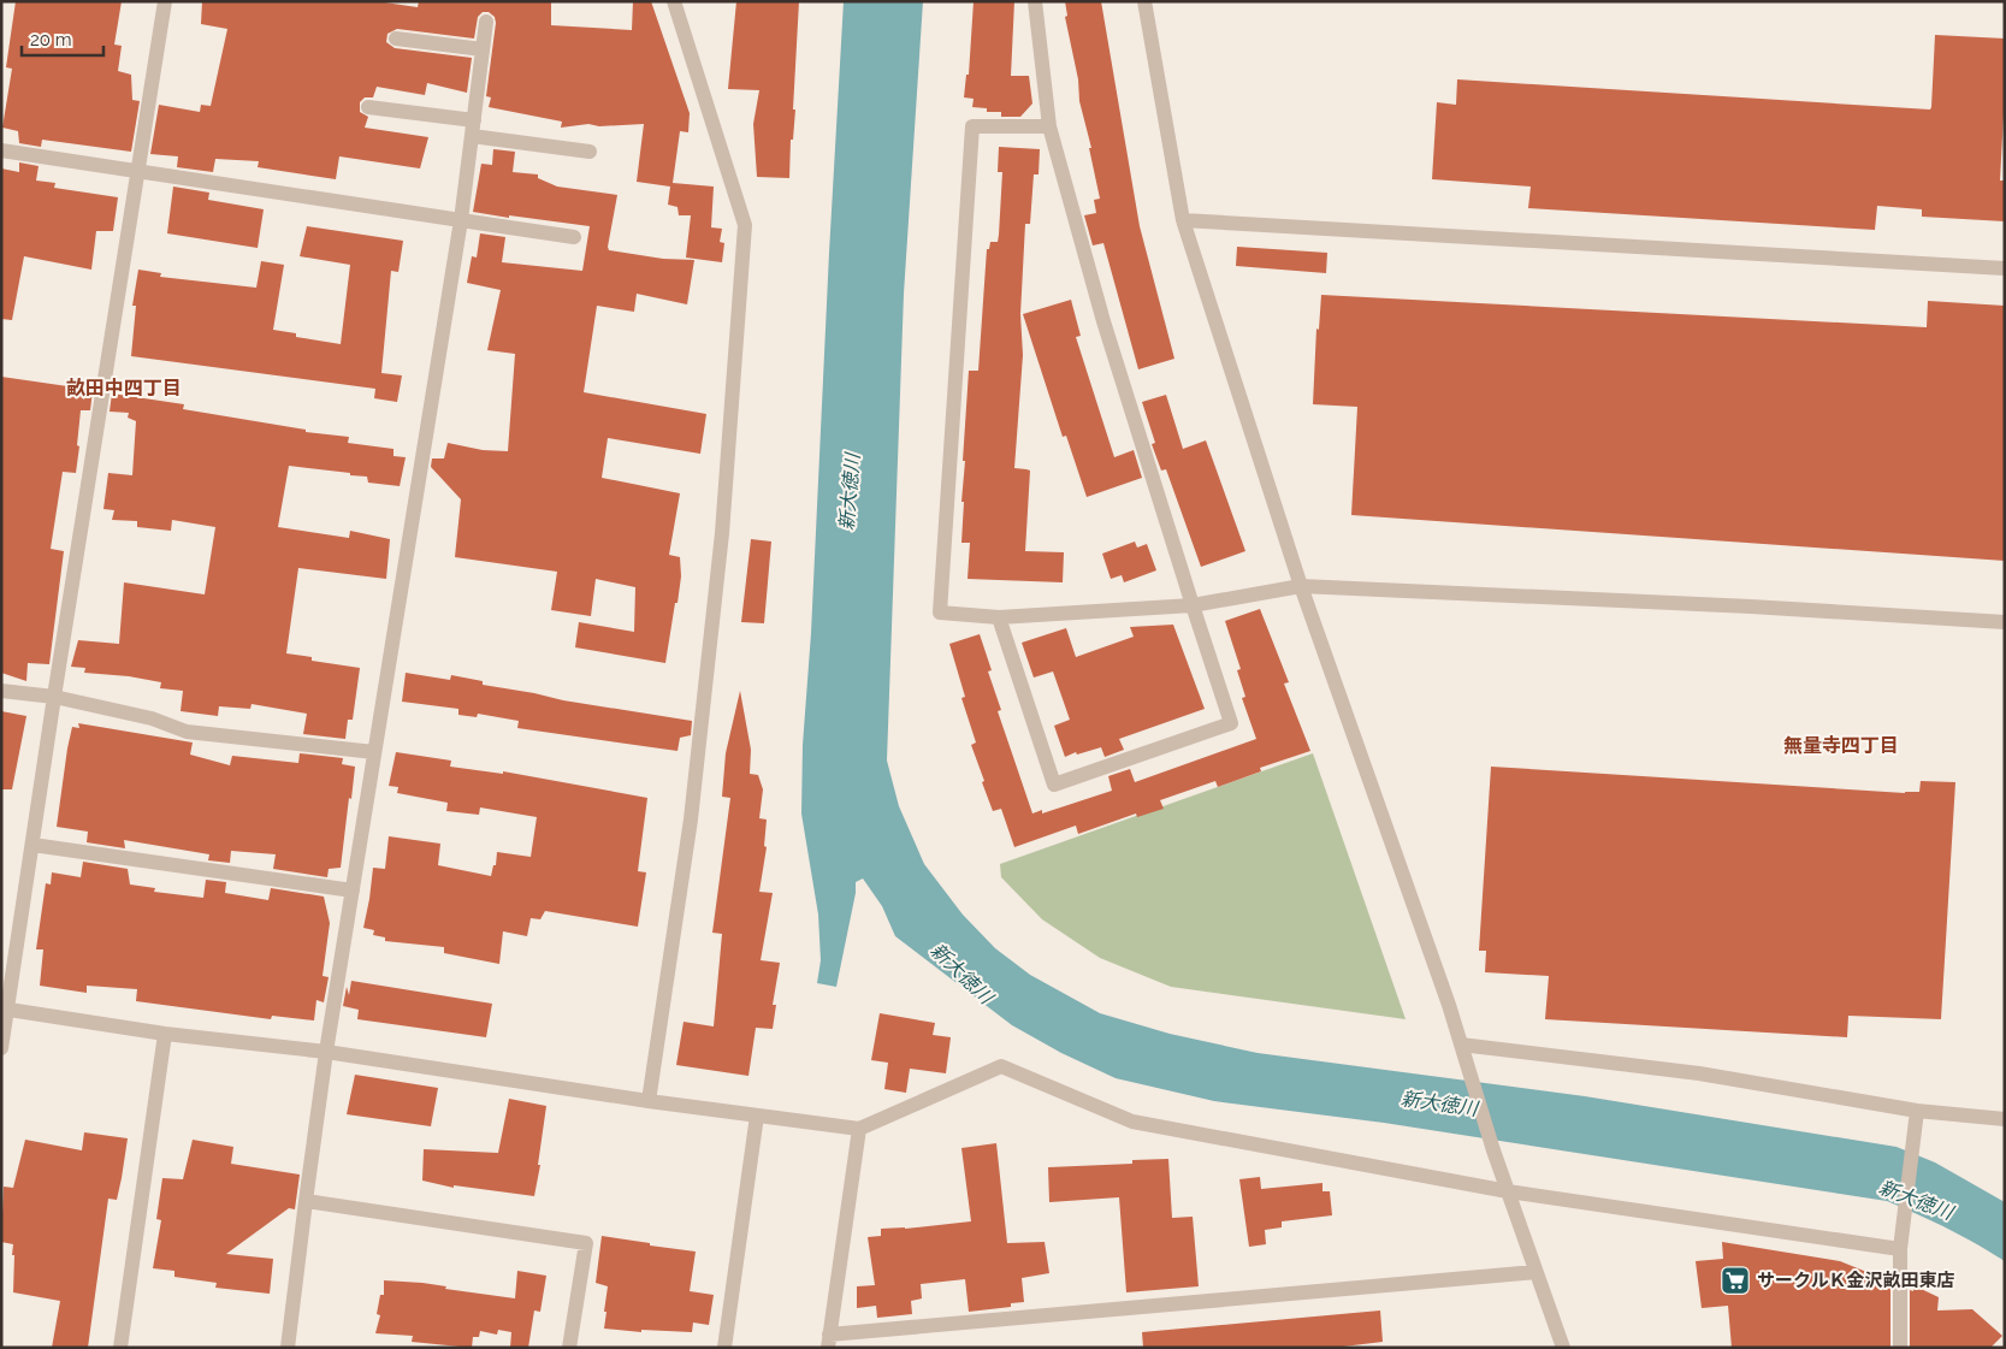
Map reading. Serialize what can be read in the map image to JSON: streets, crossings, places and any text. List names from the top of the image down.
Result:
{
  "districts": ["畝田中四丁目", "無量寺四丁目"],
  "water": ["新大徳川"],
  "places": {
    "supermarket": ["サークルＫ金沢畝田東店"]
  },
  "scale_bar": "20 m"
}
